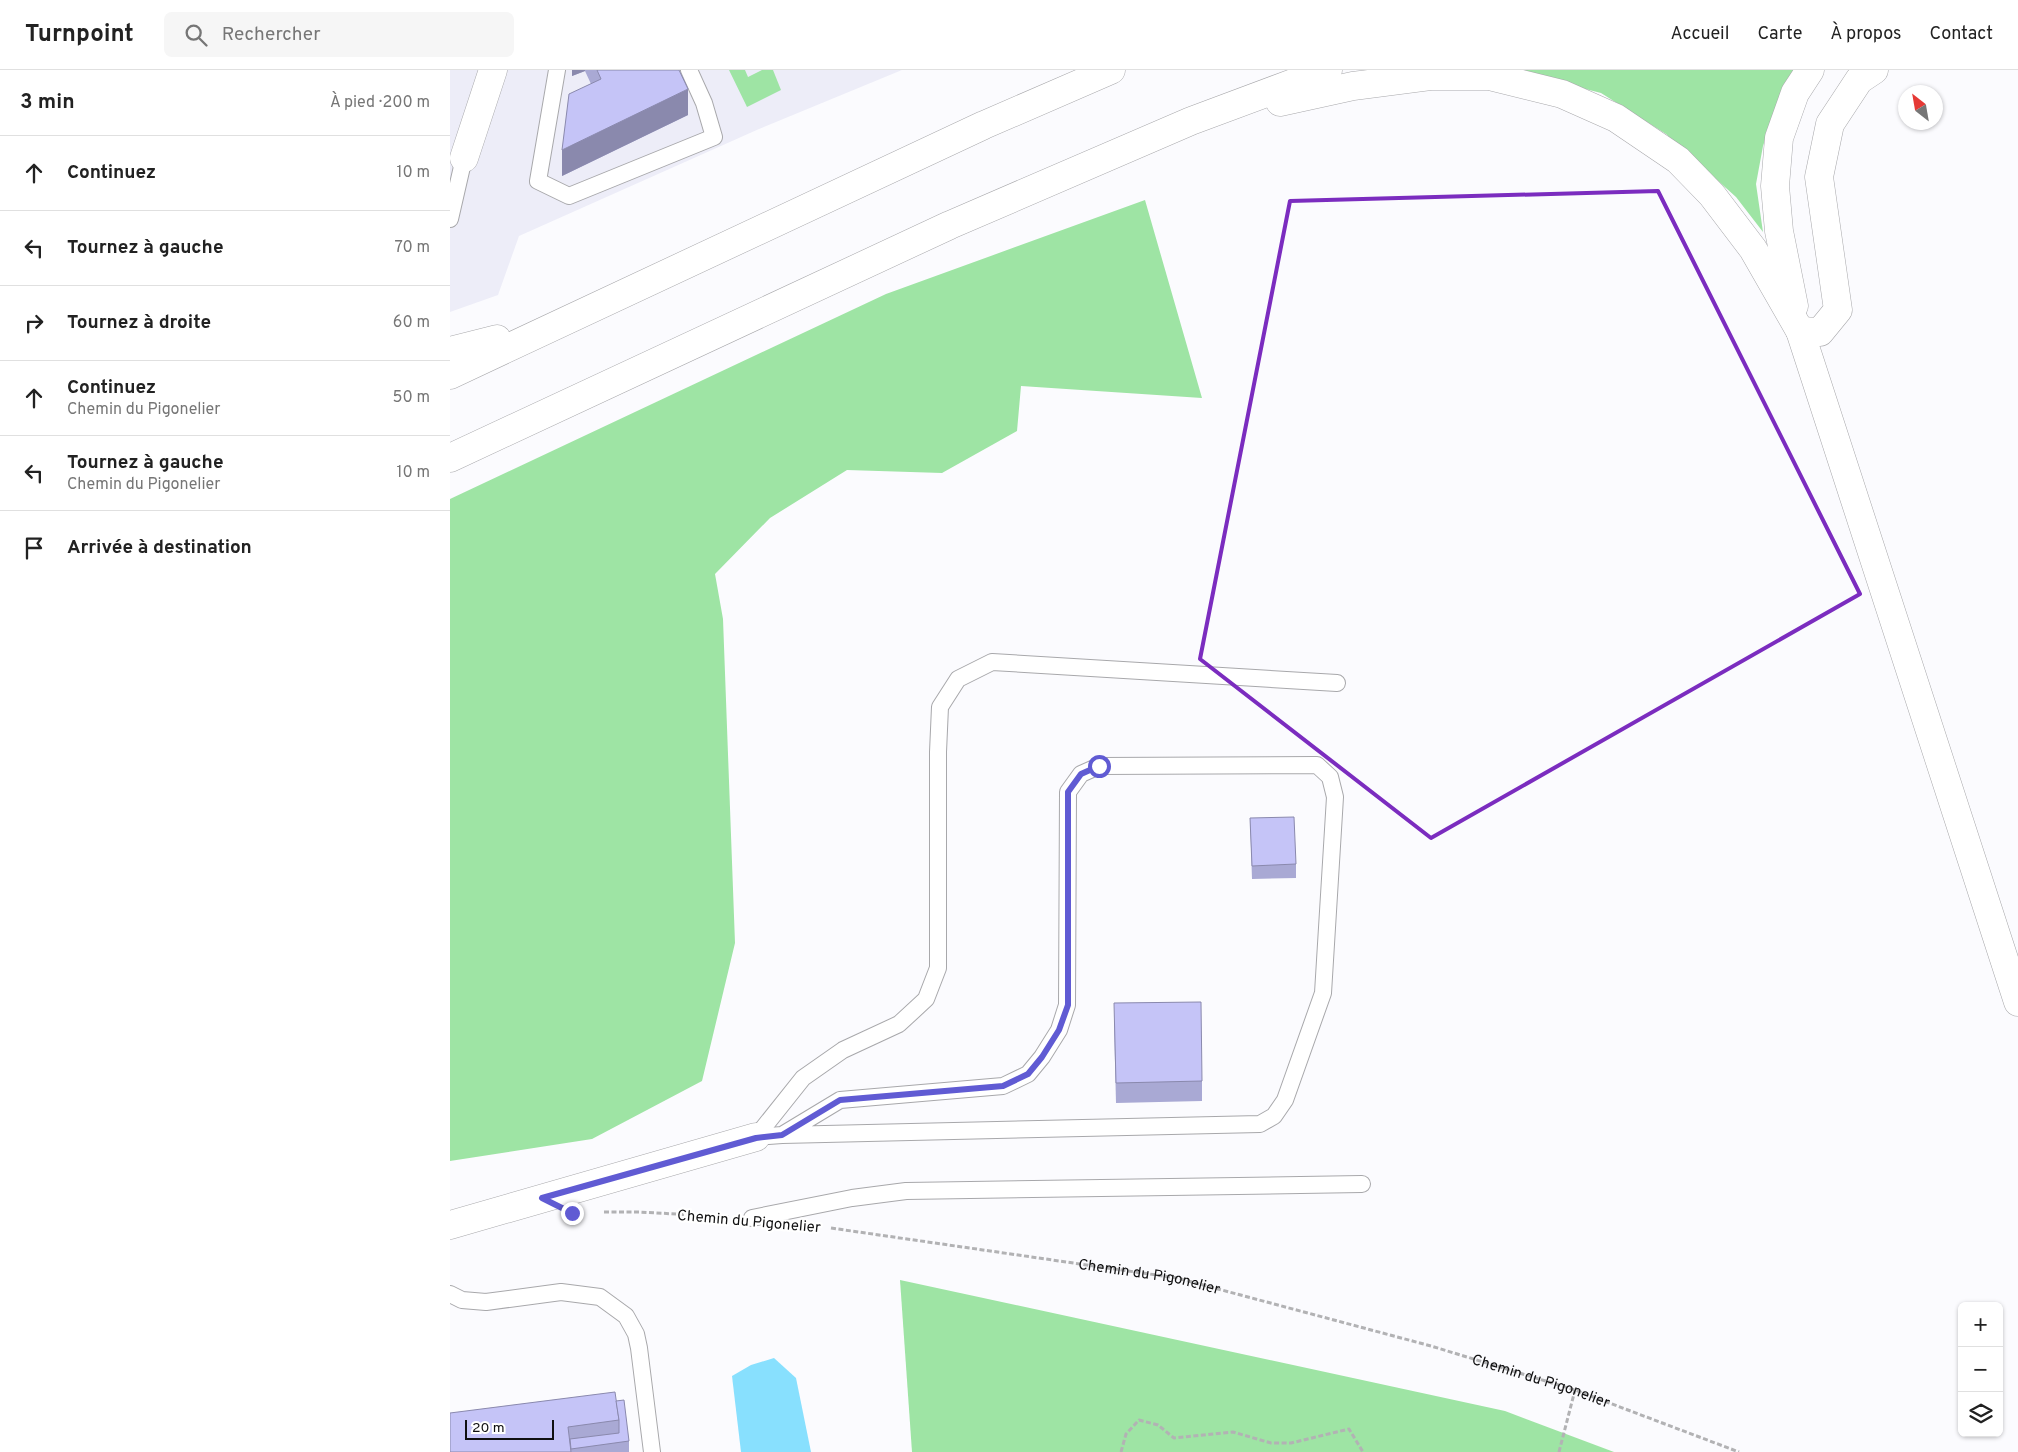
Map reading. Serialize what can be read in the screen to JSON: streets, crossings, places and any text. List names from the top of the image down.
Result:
{
  "streets": {
    "path": ["Chemin du Pigonelier"]
  },
  "scale_bar": "20 m",
  "north": "top left",
  "page": {
    "header": "Turnpoint",
    "search": "Rechercher",
    "nav": [
      "Accueil",
      "Carte",
      "À propos",
      "Contact"
    ],
    "heading": ["3 min", "À pied · 200 m"],
    "list": [
      ["Continuez", "10 m"],
      ["Tournez à gauche", "70 m"],
      ["Tournez à droite", "60 m"],
      ["Continuez", "Chemin du Pigonelier", "50 m"],
      ["Tournez à gauche", "Chemin du Pigonelier", "10 m"],
      "Arrivée à destination"
    ],
    "map_buttons": ["+", "−"],
    "scale": "20 m"
  }
}
